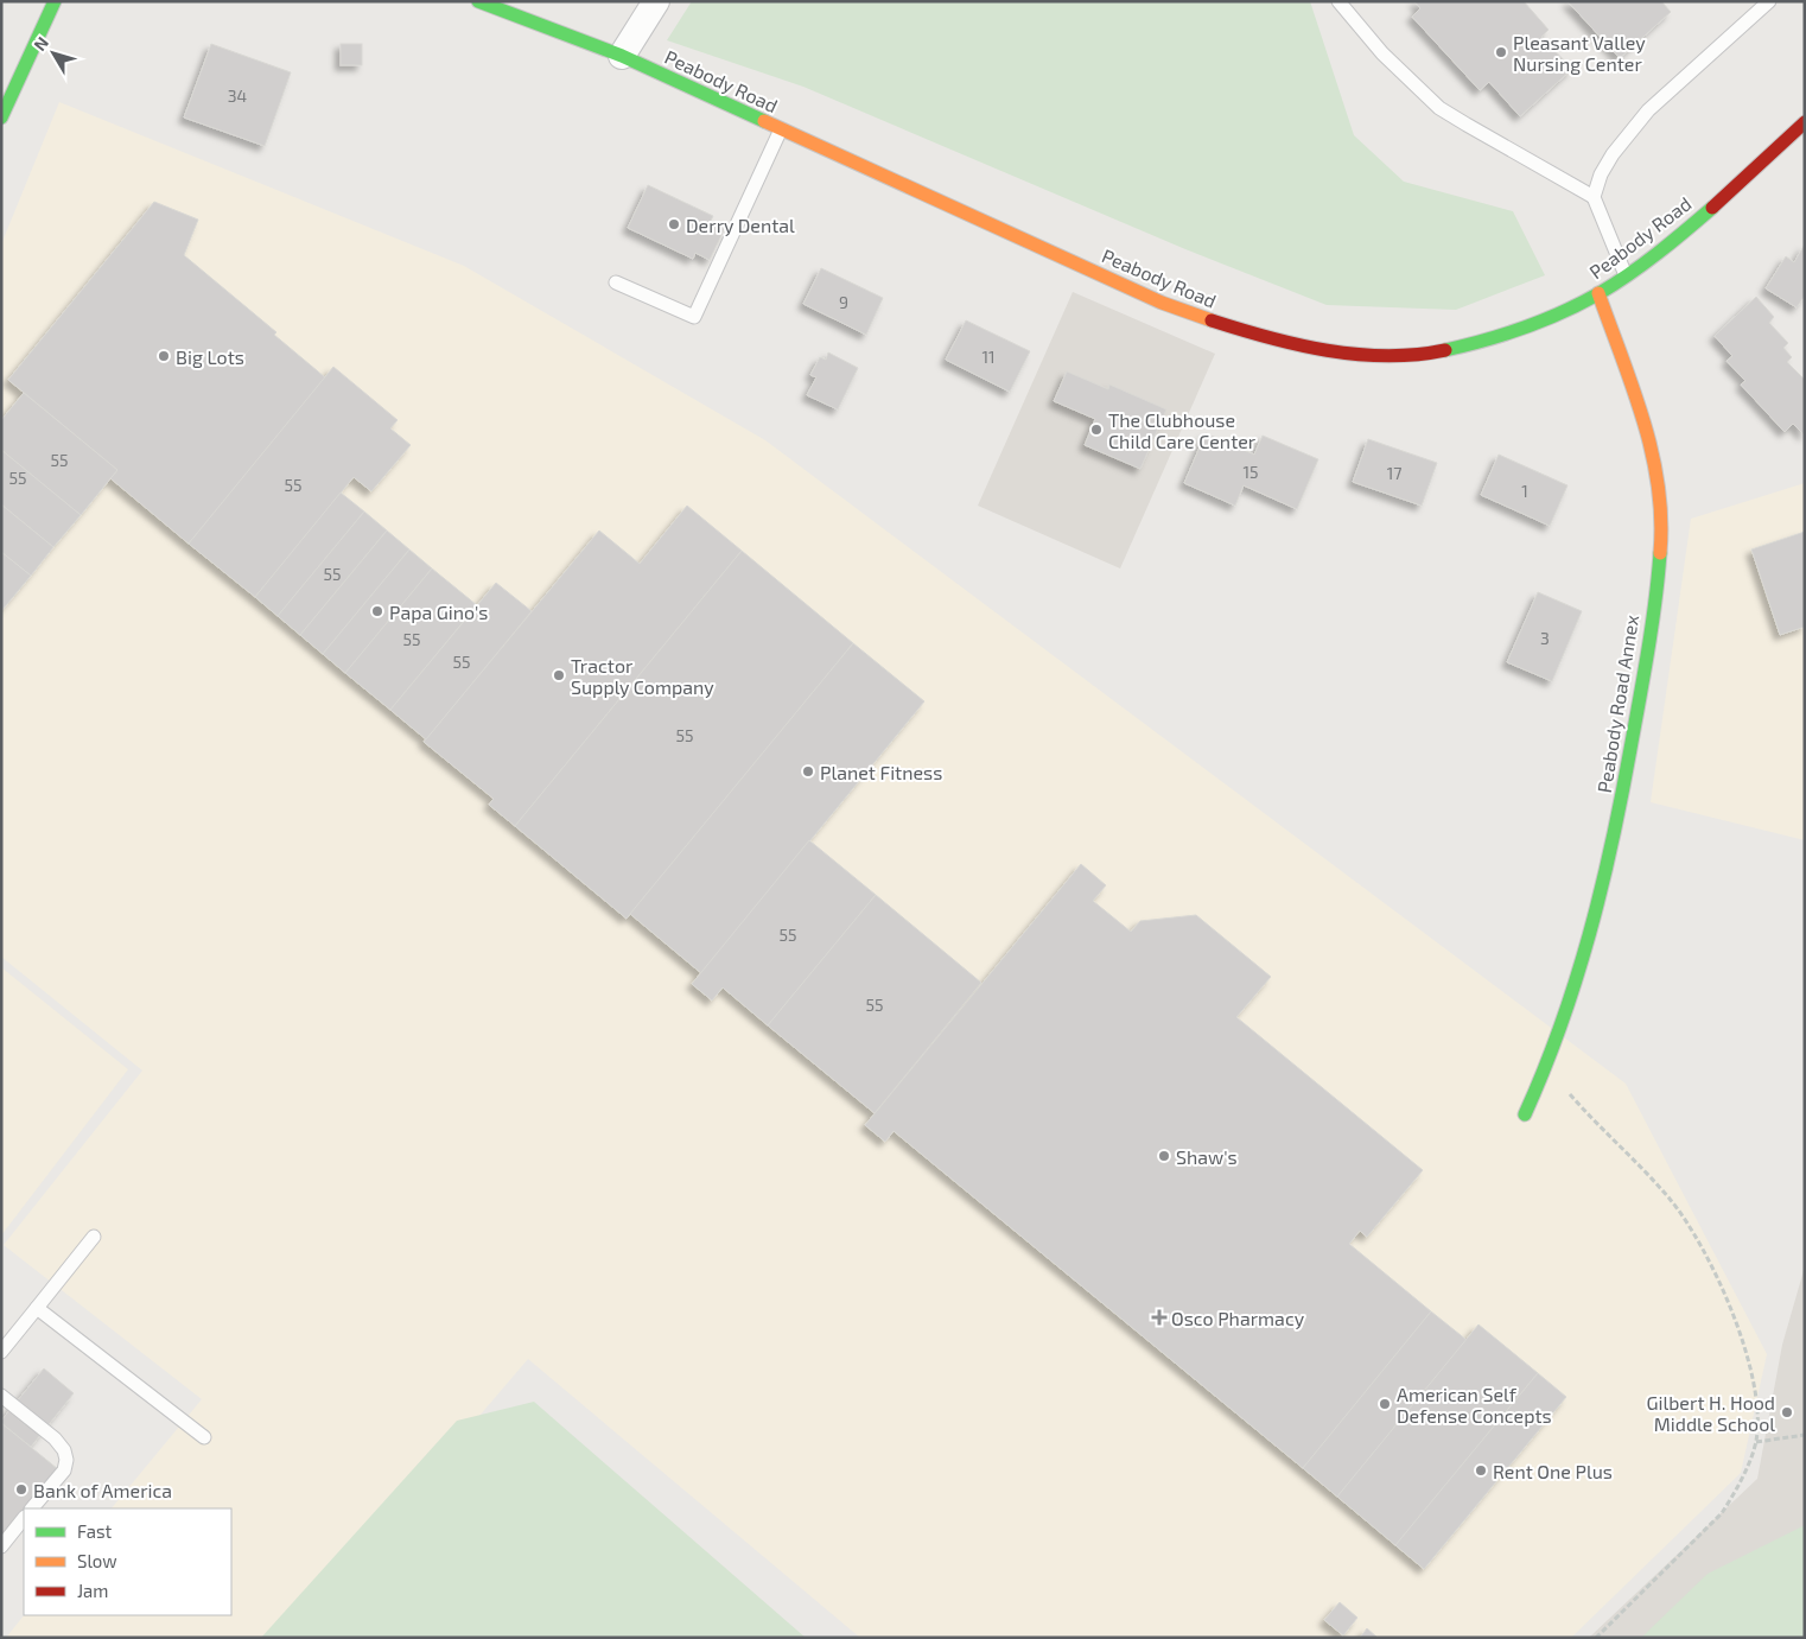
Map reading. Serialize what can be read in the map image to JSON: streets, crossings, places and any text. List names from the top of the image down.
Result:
{
  "streets": {
    "street": ["Peabody Road", "Peabody Road Annex"]
  },
  "crossings": [
    ["Peabody Road", "Peabody Road Annex"]
  ],
  "places": {
    "other": [
      "Pleasant Valley Nursing Center",
      "Derry Dental",
      "Big Lots",
      "The Clubhouse Child Care Center",
      "Papa Gino's",
      "Tractor Supply Company",
      "Planet Fitness",
      "Shaw's",
      "American Self Defense Concepts",
      "Gilbert H. Hood Middle School",
      "Rent One Plus",
      "Bank of America"
    ],
    "health": ["Osco Pharmacy"]
  },
  "house_numbers": [
    "34",
    "9",
    "11",
    "55",
    "15",
    "17",
    "55",
    "55",
    "1",
    "55",
    "3",
    "55",
    "55",
    "55",
    "55",
    "55"
  ],
  "legend": ["Fast", "Slow", "Jam"],
  "north": "top left"
}
